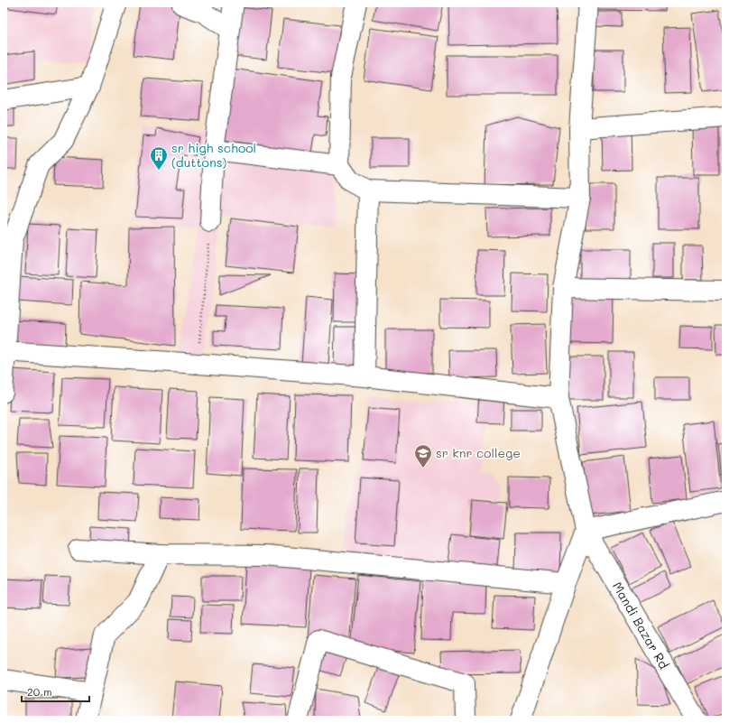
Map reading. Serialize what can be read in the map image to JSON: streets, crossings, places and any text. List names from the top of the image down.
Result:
{
  "streets": {
    "street": ["Mandi Bazar Rd"]
  },
  "places": {
    "building": ["sr high school (duttons)"],
    "school or university": ["sr knr college"]
  },
  "scale_bar": "20 m"
}
